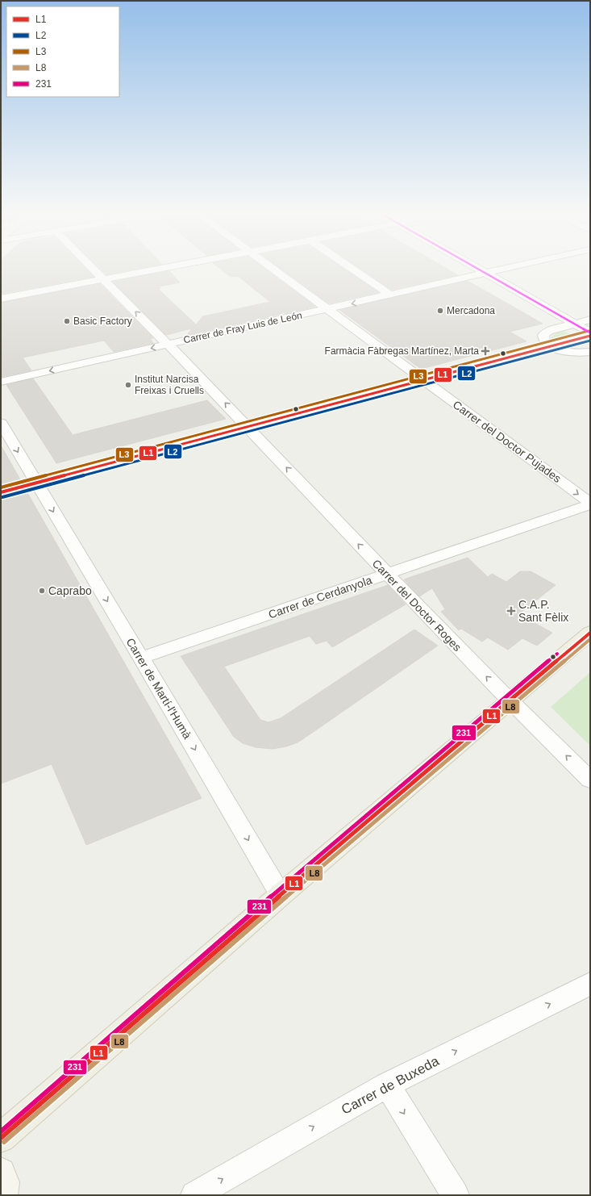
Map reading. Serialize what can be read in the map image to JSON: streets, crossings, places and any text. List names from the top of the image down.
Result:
{
  "streets": {
    "street": [
      "Carrer de Fray Luis de León",
      "Carrer del Doctor Pujades",
      "Carrer de Cerdanyola",
      "Carrer del Doctor Roges",
      "Carrer de Martí-l'Humà",
      "Carrer de Buxeda"
    ]
  },
  "crossings": [
    ["Carrer de Fray Luis de León", "Carrer del Doctor Pujades"],
    ["Carrer de Fray Luis de León", "Carrer del Doctor Roges"],
    ["Carrer del Doctor Pujades", "Carrer de Cerdanyola"],
    ["Carrer de Cerdanyola", "Carrer del Doctor Roges"],
    ["Carrer de Cerdanyola", "Carrer de Martí-l'Humà"]
  ],
  "one_way": ["Carrer del Doctor Roges", "Carrer de Martí-l'Humà", "Carrer de Buxeda"],
  "places": {
    "other": [
      "Mercadona",
      "Basic Factory",
      "Institut Narcisa Freixas i Cruells",
      "Caprabo"
    ],
    "health": ["Farmàcia Fàbregas Martínez, Marta", "C.A.P. Sant Fèlix"]
  },
  "lines": [
    "transit line L3",
    "transit line L1",
    "transit line L2",
    "transit line L8",
    "transit line 231"
  ],
  "legend": [
    "L1",
    "L2",
    "L3",
    "L8",
    "231"
  ]
}
